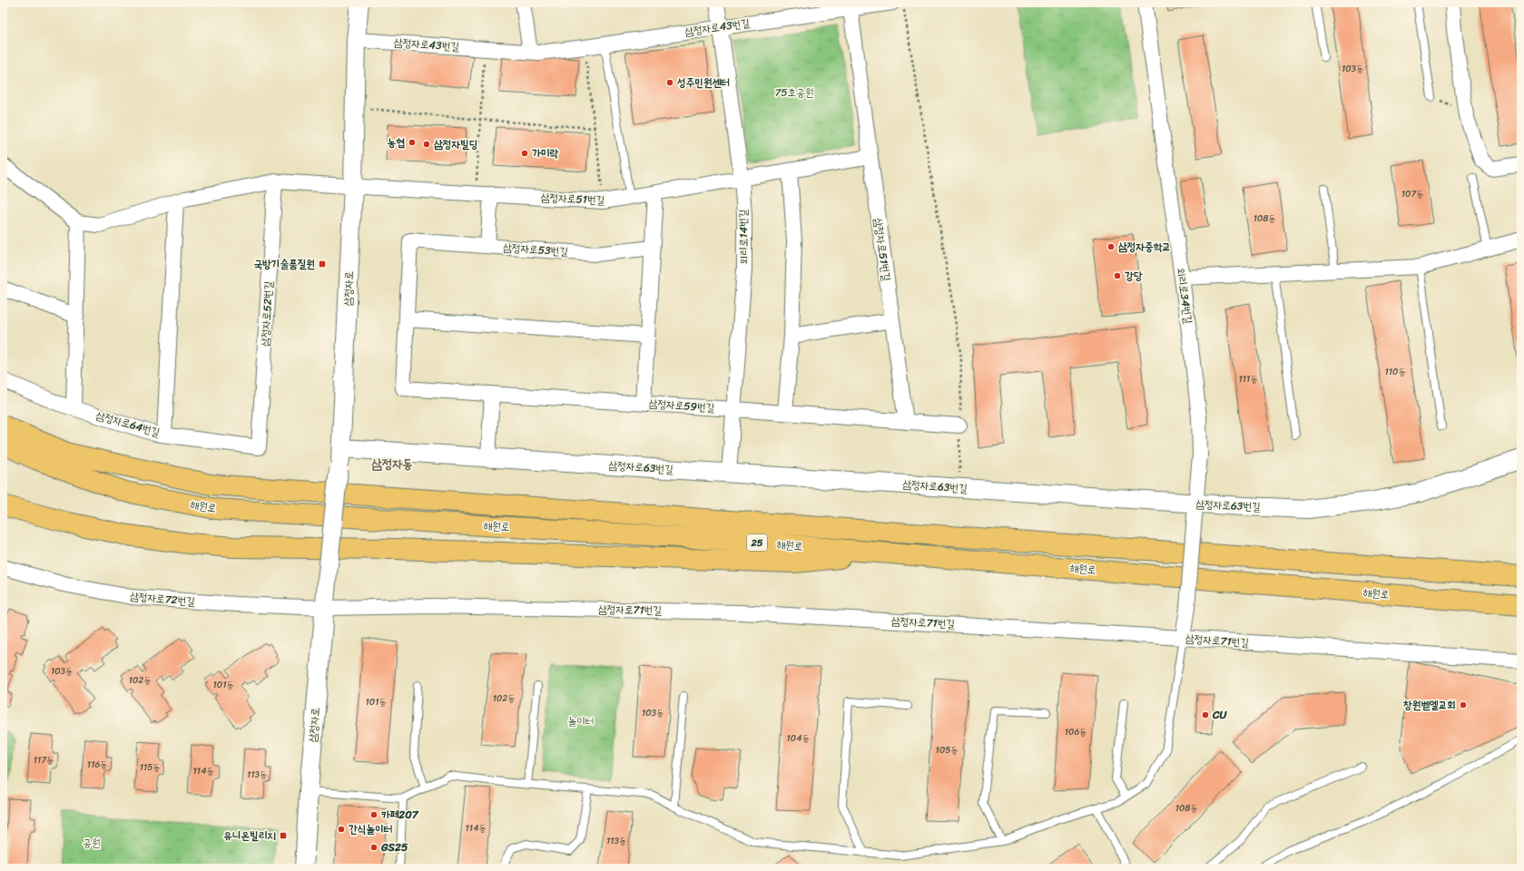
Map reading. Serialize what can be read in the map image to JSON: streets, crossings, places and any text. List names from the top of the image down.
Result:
{
  "streets": {
    "highway": ["해원로", "25"],
    "street": [
      "삼정자로43번길",
      "삼정자로51번길",
      "외리로14번길",
      "삼정자로53번길",
      "삼정자로",
      "외리로34번길",
      "삼정자로52번길",
      "삼정자로59번길",
      "삼정자로64번길",
      "삼정자로63번길",
      "삼정자로72번길",
      "삼정자로71번길"
    ]
  },
  "crossings": [
    ["삼정자로43번길", "외리로14번길"],
    ["삼정자로43번길", "삼정자로"],
    ["삼정자로51번길", "외리로14번길"],
    ["삼정자로51번길", "삼정자로"],
    ["삼정자로51번길", "삼정자로59번길"],
    ["외리로14번길", "삼정자로59번길"],
    ["외리로14번길", "삼정자로63번길"],
    ["삼정자로53번길", "삼정자로59번길"],
    ["삼정자로", "삼정자로63번길"],
    ["삼정자로", "삼정자로72번길"],
    ["삼정자로", "삼정자로71번길"],
    ["외리로34번길", "삼정자로63번길"],
    ["외리로34번길", "삼정자로71번길"],
    ["삼정자로52번길", "삼정자로64번길"],
    ["삼정자로72번길", "삼정자로71번길"]
  ],
  "districts": ["삼정자동"],
  "parks": ["75호공원", "놀이터", "공원"],
  "places": {
    "other": [
      "성주민원센터",
      "농협",
      "삼정자빌딩",
      "가미락",
      "삼정자중학교",
      "강당",
      "창원벧엘교회",
      "CU",
      "카페207",
      "간식놀이터",
      "GS25"
    ],
    "transit": ["국방기술품질원", "유니온빌리지"]
  },
  "house_numbers": [
    "103동",
    "107동",
    "108동",
    "110동",
    "111동",
    "103동",
    "102동",
    "101동",
    "102동",
    "101동",
    "103동",
    "106동",
    "104동",
    "105동",
    "117동",
    "116동",
    "115동",
    "114동",
    "113동",
    "108동",
    "114동",
    "113동"
  ]
}
